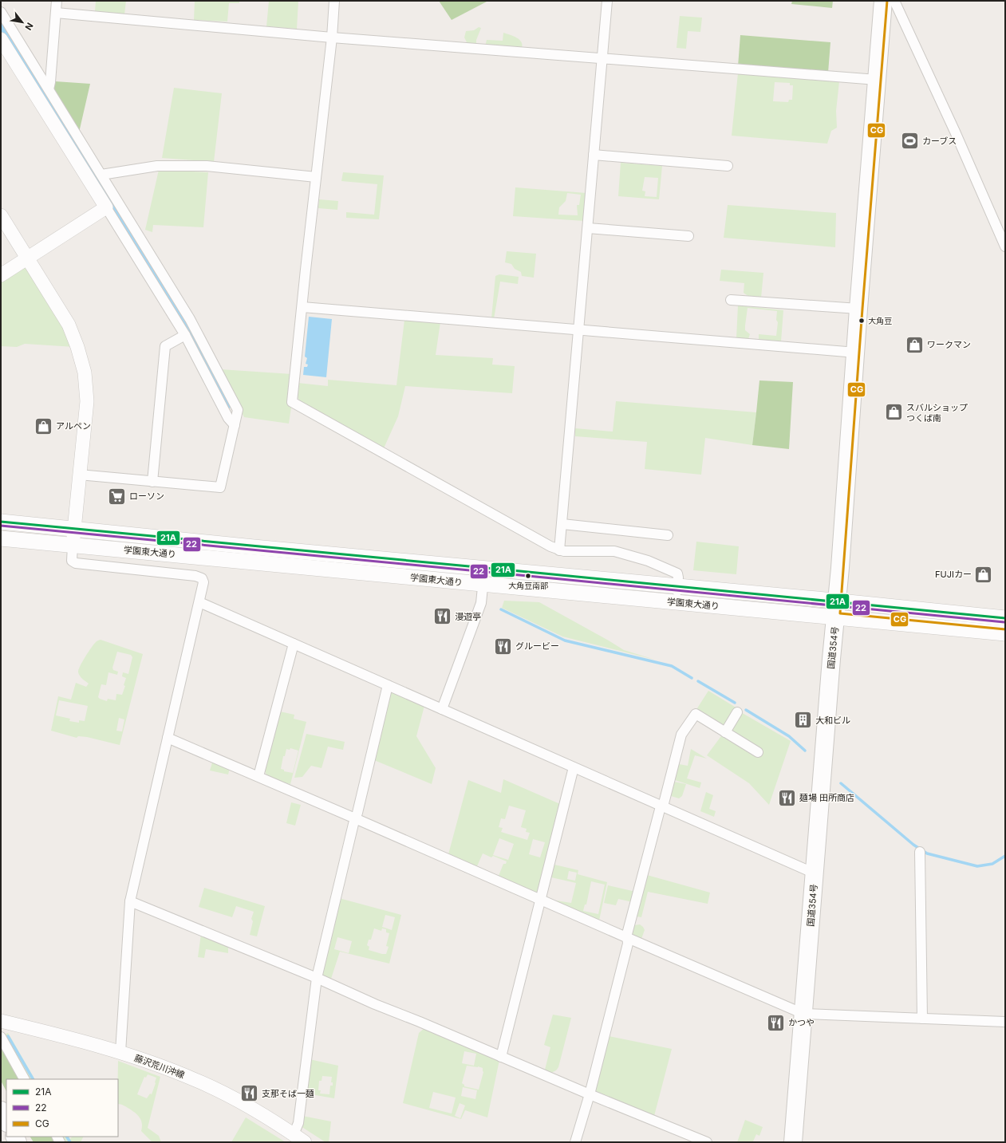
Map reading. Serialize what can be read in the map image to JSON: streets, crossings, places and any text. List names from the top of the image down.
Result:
{
  "streets": {
    "highway": ["国道354号"],
    "main road": ["学園東大通り"],
    "street": ["藤沢荒川沖線"]
  },
  "crossings": [
    ["学園東大通り", "国道354号"]
  ],
  "places": {
    "sports": ["カーブス"],
    "other": ["大角豆", "大角豆南部"],
    "shop": [
      "ワークマン",
      "スバルショップ つくば南",
      "アルペン",
      "FUJIカー"
    ],
    "supermarket": ["ローソン"],
    "restaurant": [
      "漫遊亭",
      "グルービー",
      "麺場 田所商店",
      "かつや",
      "支那そば一麺"
    ],
    "building": ["大和ビル"]
  },
  "lines": ["transit line CG", "transit line 21A", "transit line 22"],
  "legend": ["21A", "22", "CG"],
  "north": "bottom right"
}
